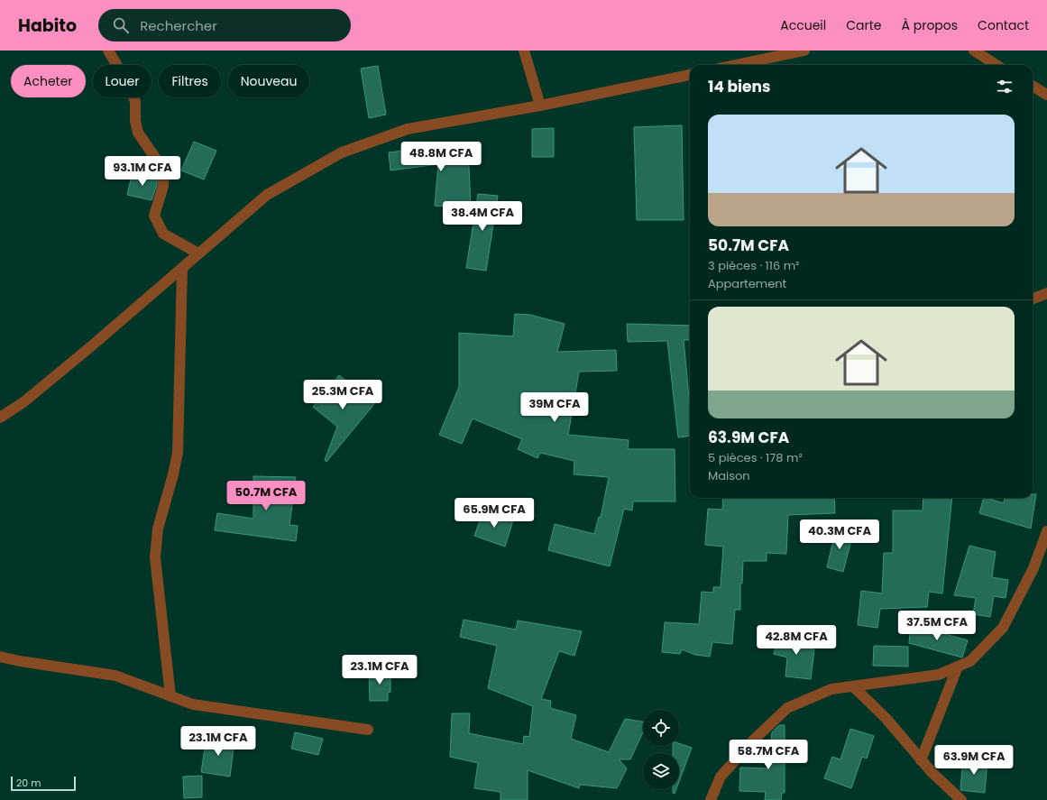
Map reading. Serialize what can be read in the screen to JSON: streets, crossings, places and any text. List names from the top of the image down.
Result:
{
  "scale_bar": "20 m",
  "page": {
    "header": "Habito",
    "search": "Rechercher",
    "nav": [
      "Accueil",
      "Carte",
      "À propos",
      "Contact"
    ],
    "chip": [
      "Acheter",
      "Louer",
      "Filtres",
      "Nouveau"
    ],
    "heading": "14 biens",
    "list": [
      {
        "name": "50.7M CFA",
        "note": "3 pièces · 116 m² · Appartement"
      },
      {
        "name": "63.9M CFA",
        "note": "5 pièces · 178 m² · Maison"
      }
    ],
    "price": [
      "48.8M CFA",
      "93.1M CFA",
      "38.4M CFA",
      "25.3M CFA",
      "39M CFA",
      "50.7M CFA",
      "65.9M CFA",
      "40.3M CFA",
      "37.5M CFA",
      "42.8M CFA",
      "23.1M CFA",
      "23.1M CFA",
      "58.7M CFA",
      "63.9M CFA"
    ],
    "scale": "20 m"
  }
}
